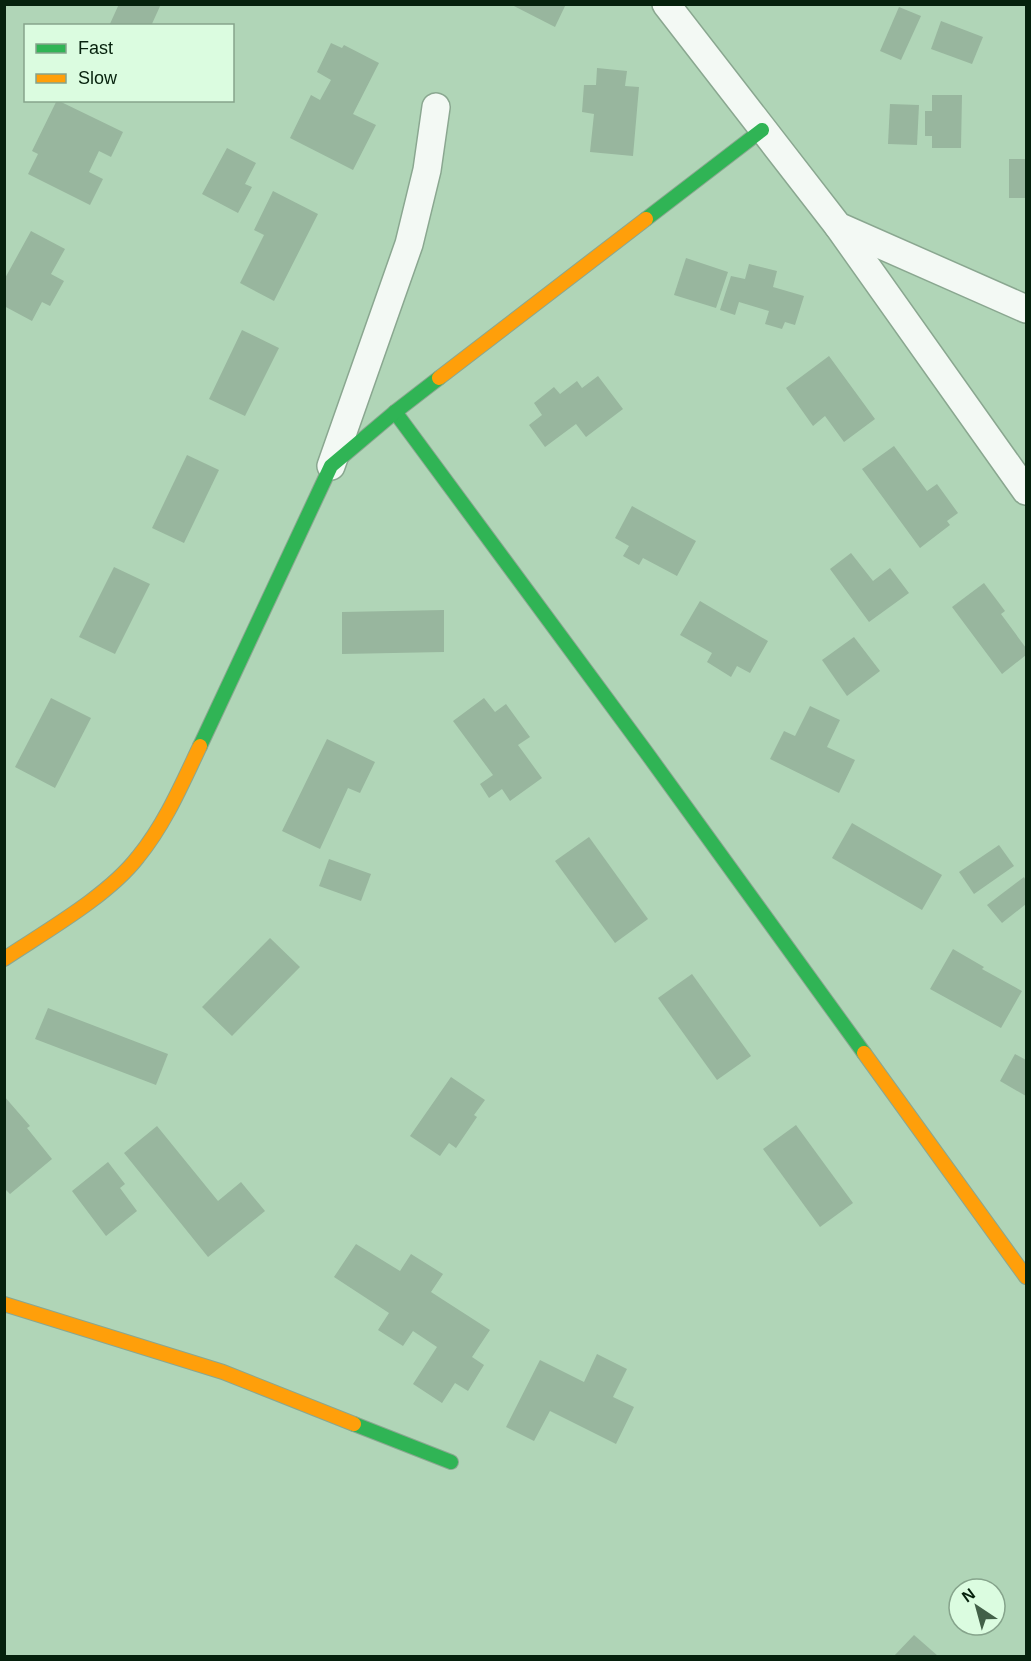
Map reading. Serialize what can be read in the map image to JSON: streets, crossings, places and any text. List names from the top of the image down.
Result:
{
  "legend": ["Fast", "Slow"],
  "north": "top left"
}
